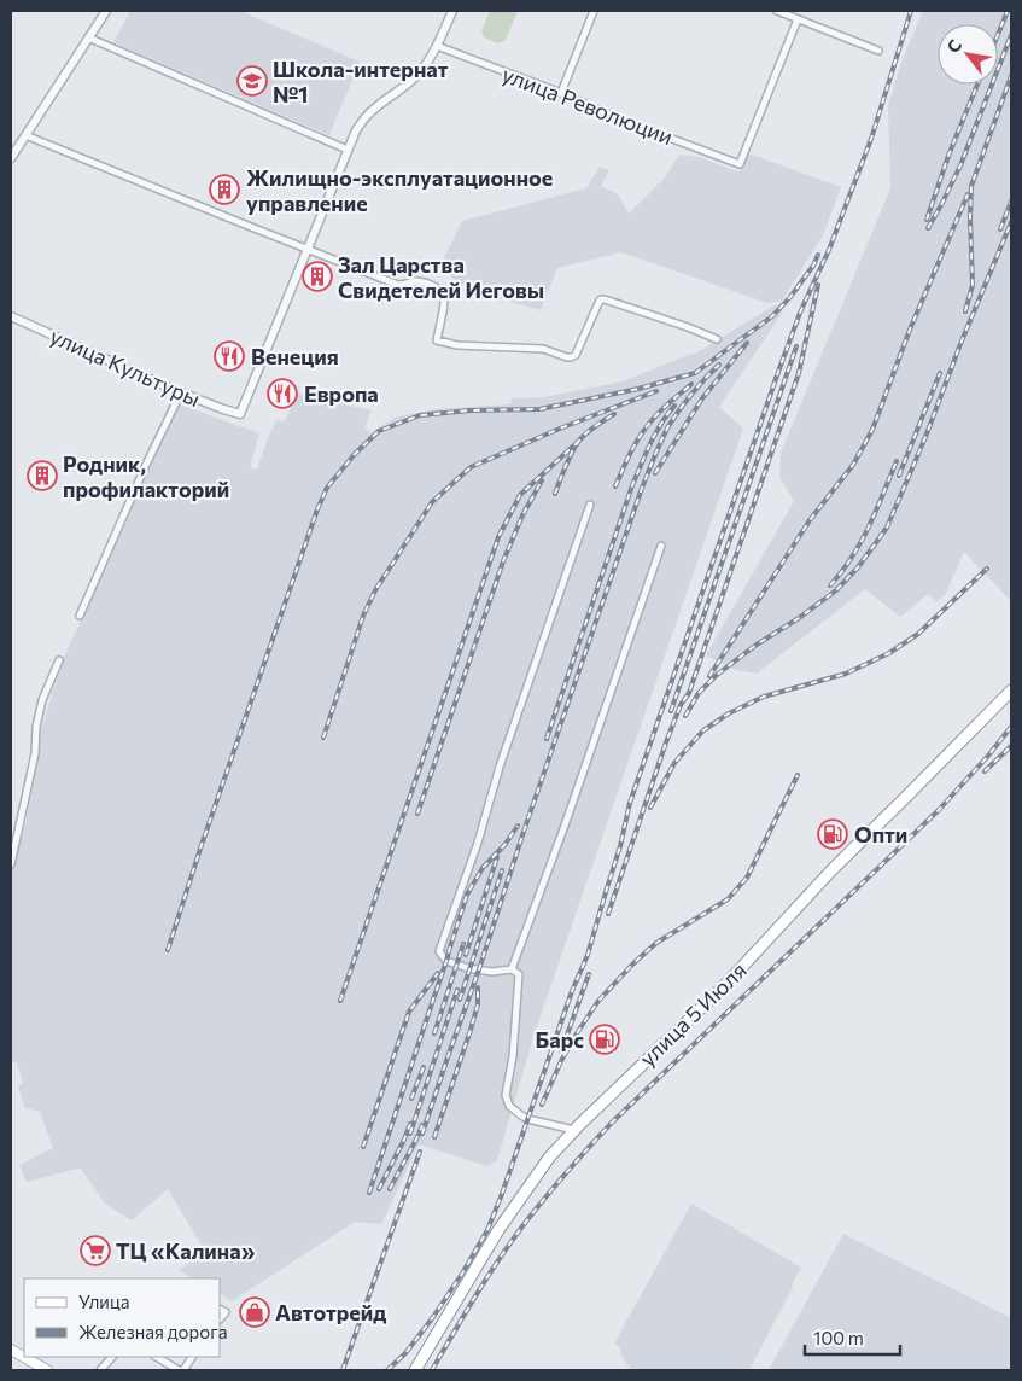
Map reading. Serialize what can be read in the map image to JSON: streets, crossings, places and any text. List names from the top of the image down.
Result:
{
  "streets": {
    "highway": ["улица 5 Июля"],
    "street": ["улица Революции", "улица Культуры"]
  },
  "places": {
    "school or university": ["Школа-интернат №1"],
    "building": ["Жилищно-эксплуатационное управление", "Зал Царства Свидетелей Иеговы", "Родник, профилакторий"],
    "restaurant": ["Венеция", "Европа"],
    "fuel station": ["Опти", "Барс"],
    "supermarket": ["ТЦ «Калина»"],
    "shop": ["Автотрейд"]
  },
  "legend": ["Улица", "Железная дорога"],
  "scale_bar": "100 m",
  "north": "top left"
}
